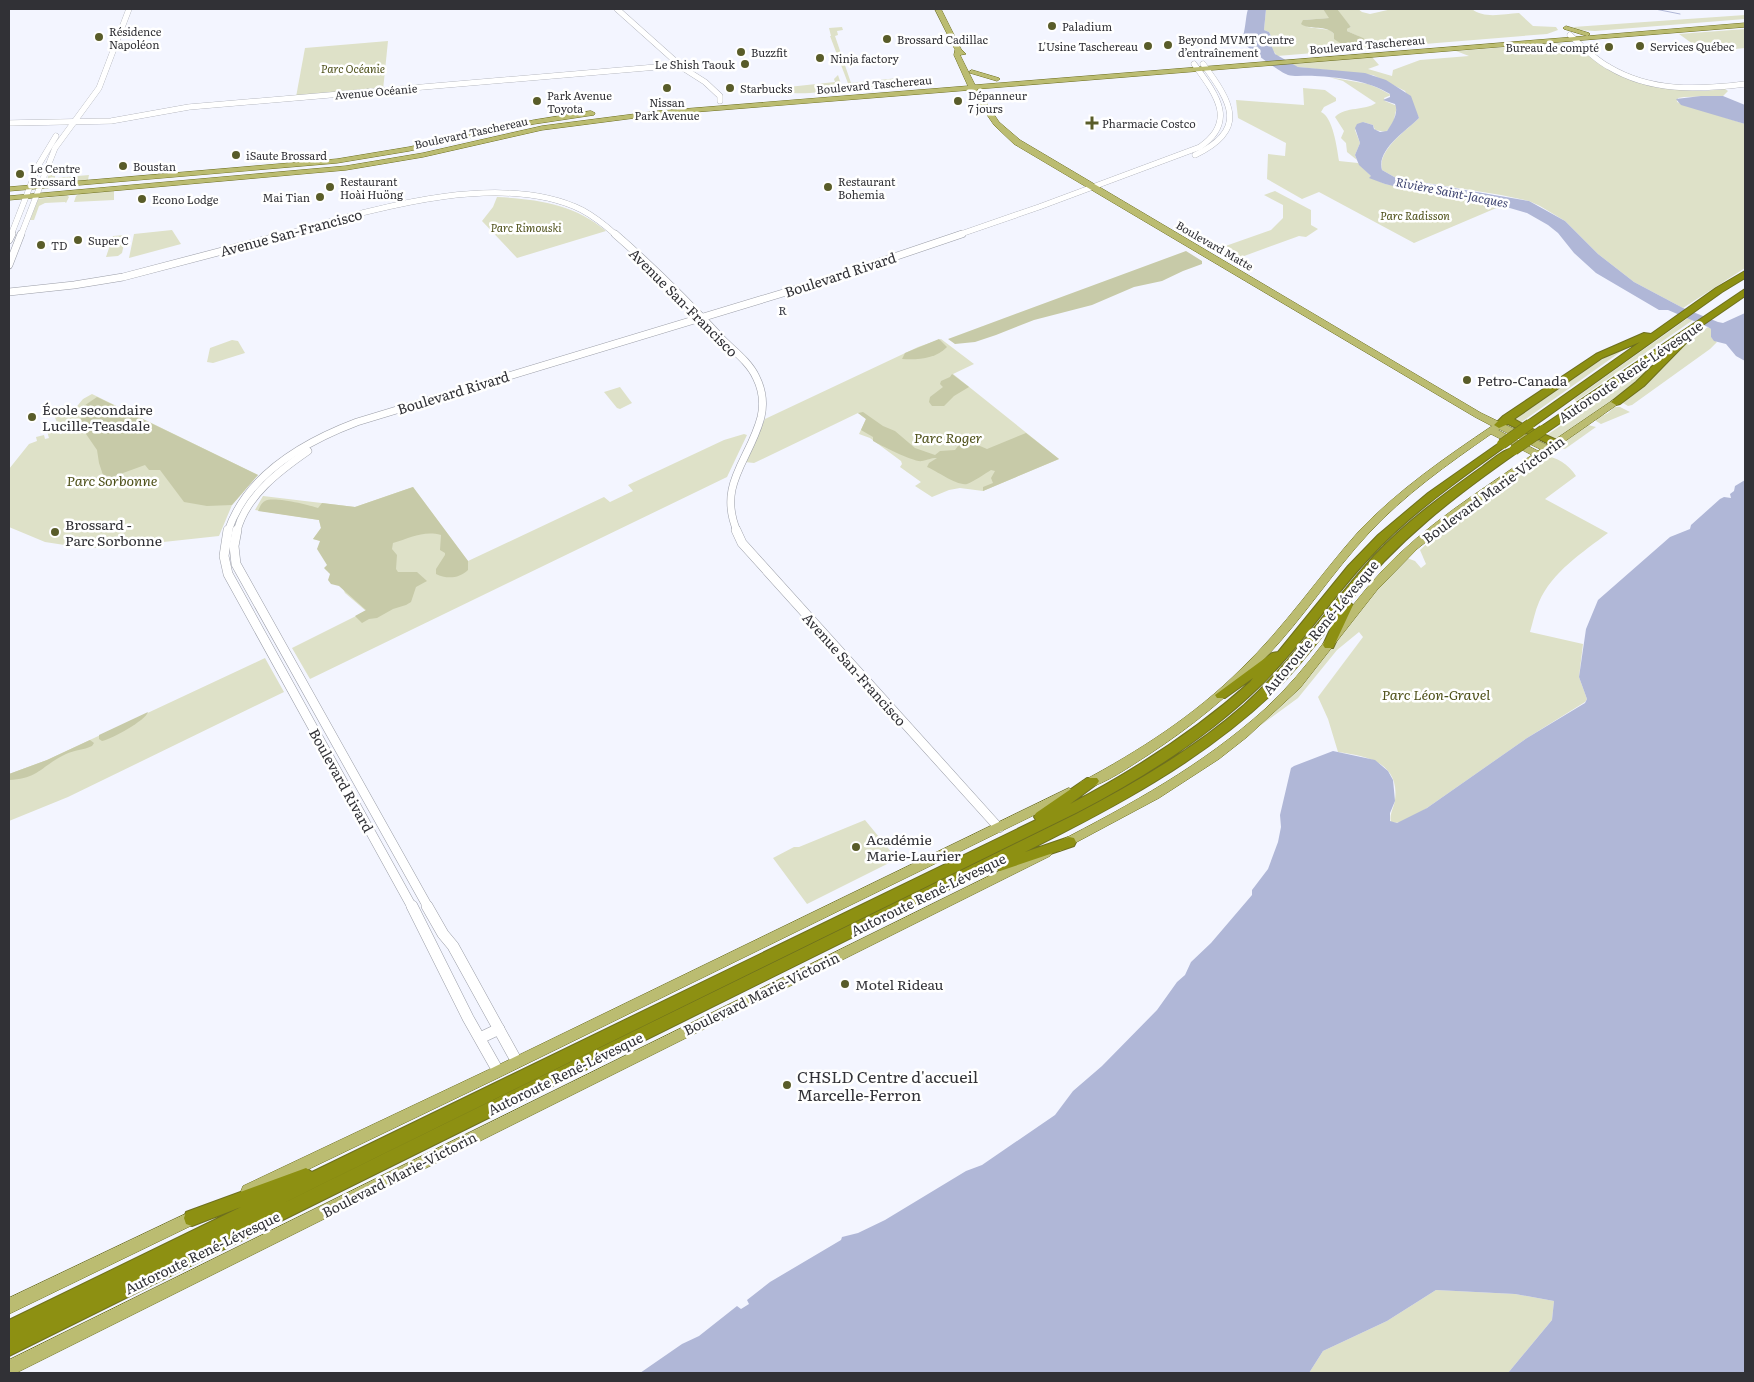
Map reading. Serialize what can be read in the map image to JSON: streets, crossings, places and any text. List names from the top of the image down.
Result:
{
  "streets": {
    "highway": ["Autoroute René-Lévesque"],
    "main road": ["Boulevard Taschereau", "Boulevard Matte", "Boulevard Marie-Victorin"],
    "street": ["Avenue Océanie", "Avenue San-Francisco", "Boulevard Rivard"]
  },
  "crossings": [
    ["Boulevard Taschereau", "Boulevard Matte"],
    ["Boulevard Taschereau", "Boulevard Rivard"],
    ["Avenue San-Francisco", "Boulevard Rivard"],
    ["Boulevard Matte", "Boulevard Rivard"]
  ],
  "districts": ["R"],
  "water": ["Rivière Saint-Jacques"],
  "parks": [
    "Parc Océanie",
    "Parc Radisson",
    "Parc Rimouski",
    "Parc Roger",
    "Parc Sorbonne",
    "Parc Léon-Gravel"
  ],
  "places": {
    "other": [
      "Paladium",
      "Résidence Napoléon",
      "Brossard Cadillac",
      "Beyond MVMT Centre d’entraînement",
      "L'Usine Taschereau",
      "Services Québec",
      "Bureau de compté",
      "Buzzfit",
      "Ninja factory",
      "Le Shish Taouk",
      "Nissan Park Avenue",
      "Starbucks",
      "Park Avenue Toyota",
      "Dépanneur 7 jours",
      "iSaute Brossard",
      "Boustan",
      "Le Centre Brossard",
      "Restaurant Hoài Huöng",
      "Restaurant Bohemia",
      "Mai Tian",
      "Econo Lodge",
      "Super C",
      "TD",
      "Petro-Canada",
      "École secondaire Lucille-Teasdale",
      "Brossard - Parc Sorbonne",
      "Académie Marie-Laurier",
      "Motel Rideau",
      "CHSLD Centre d'accueil Marcelle-Ferron"
    ],
    "health": ["Pharmacie Costco"]
  }
}
